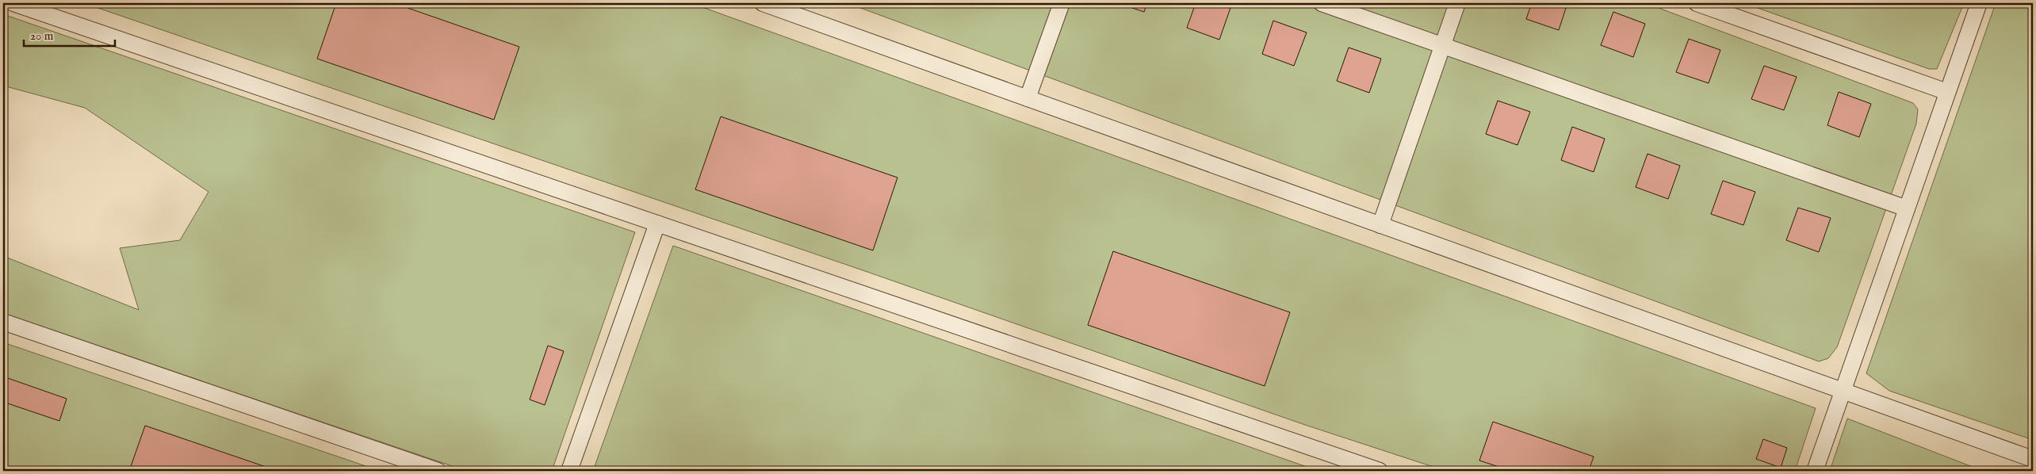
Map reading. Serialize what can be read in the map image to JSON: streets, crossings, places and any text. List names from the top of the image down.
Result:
{
  "scale_bar": "20 m"
}
